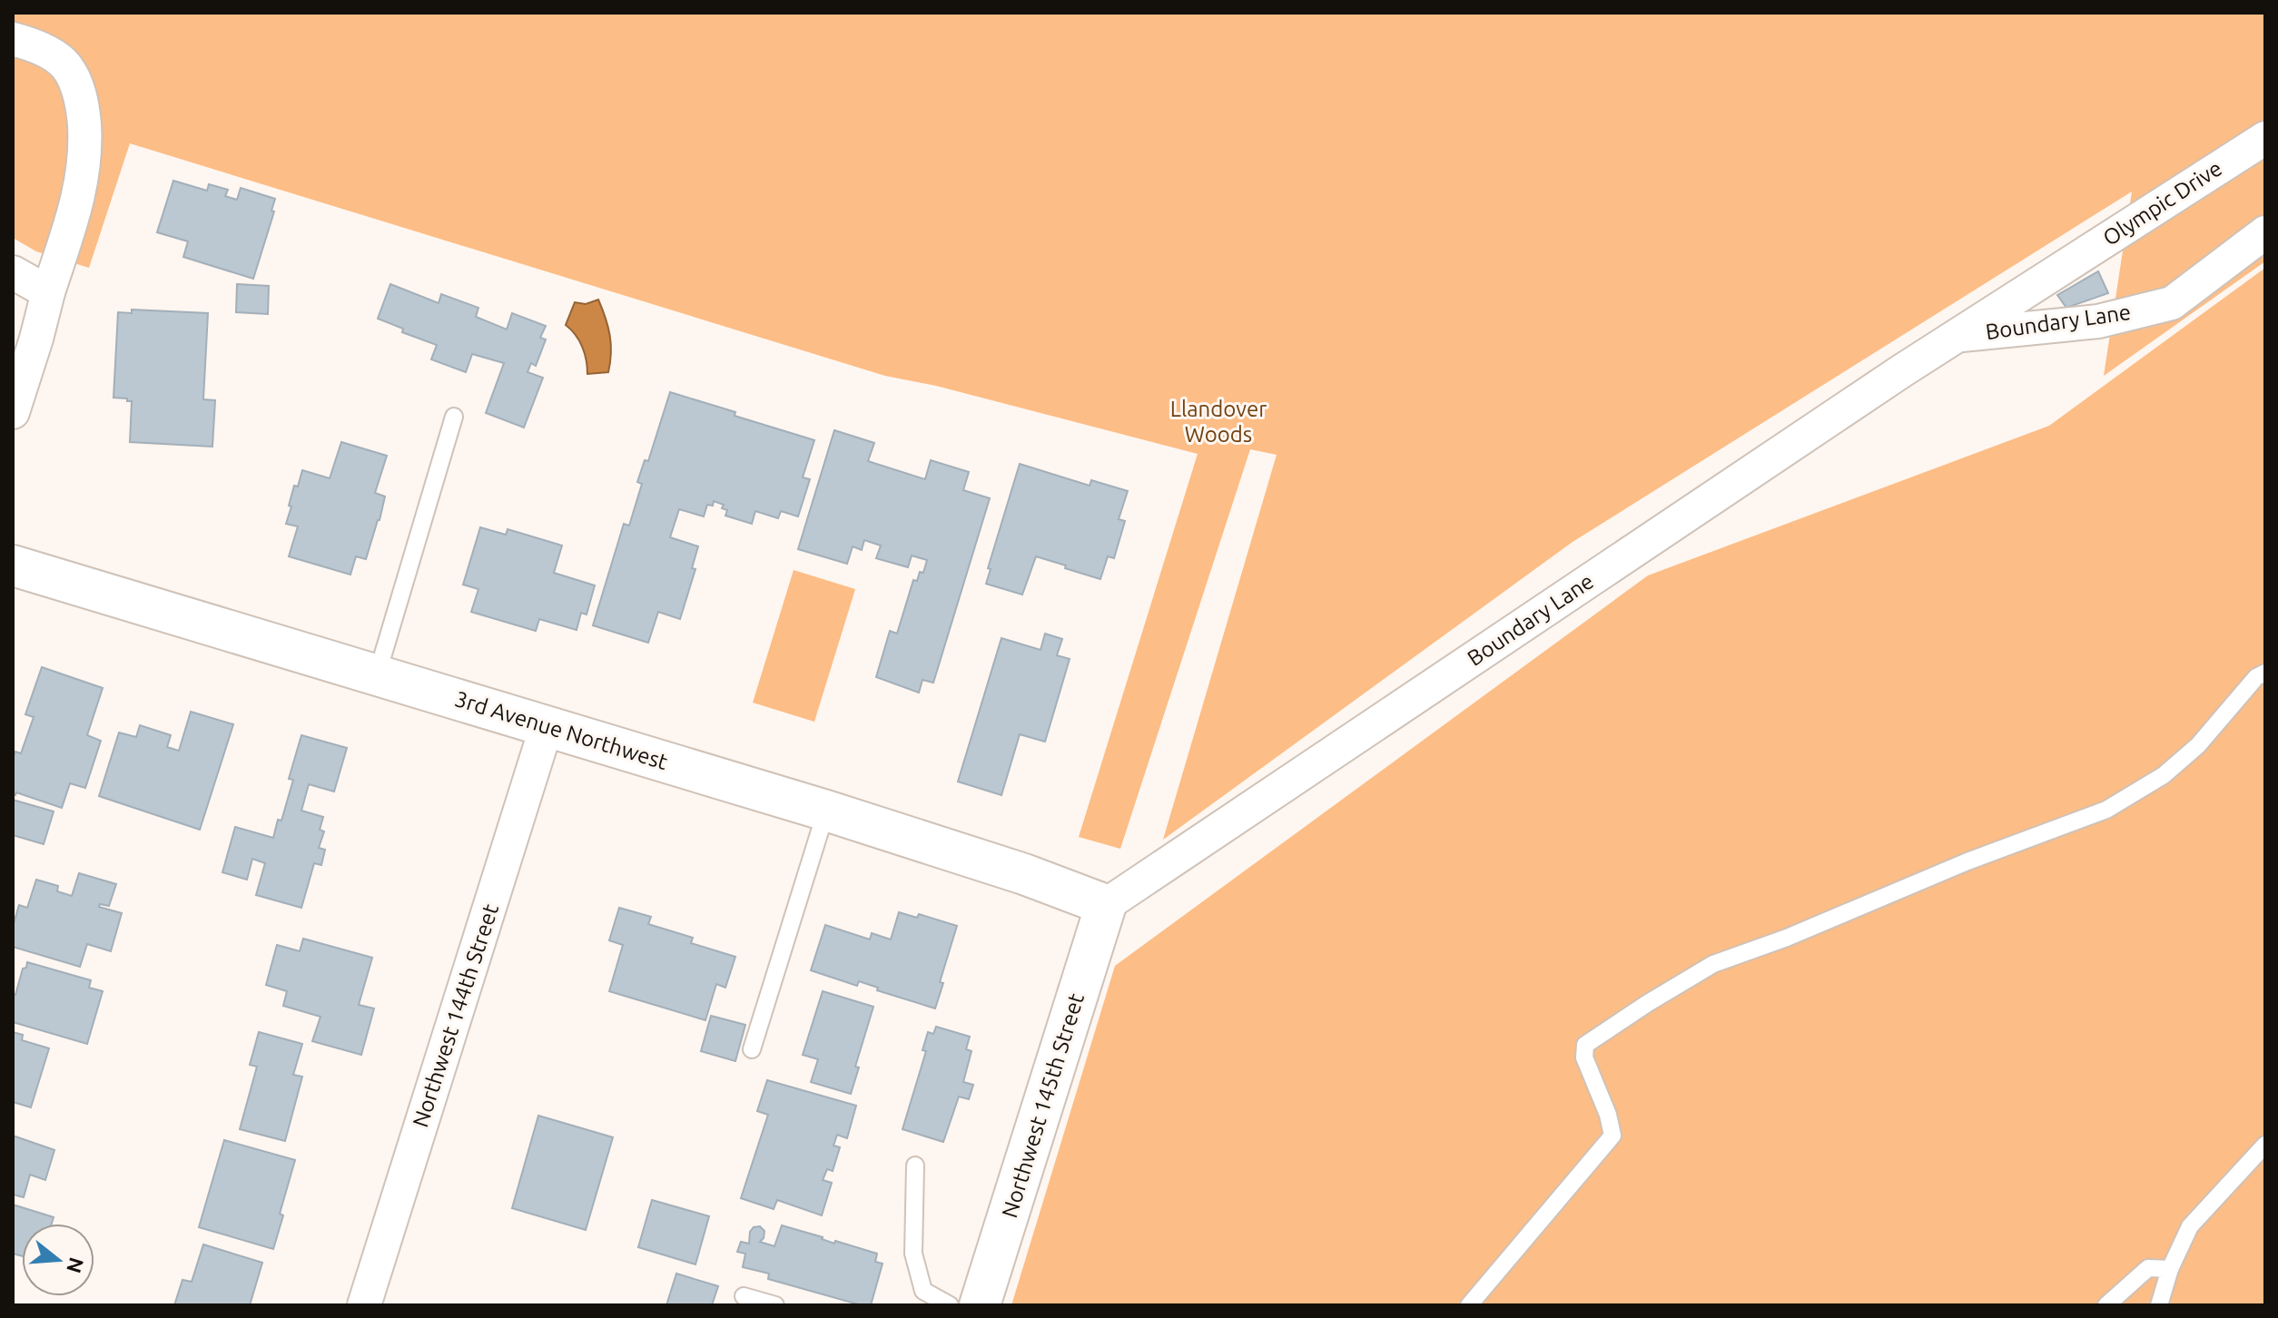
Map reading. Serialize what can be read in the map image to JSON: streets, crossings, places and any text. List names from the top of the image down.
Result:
{
  "streets": {
    "street": [
      "Olympic Drive",
      "Boundary Lane",
      "3rd Avenue Northwest",
      "Northwest 144th Street",
      "Northwest 145th Street"
    ]
  },
  "crossings": [
    ["Olympic Drive", "Boundary Lane"],
    ["Boundary Lane", "3rd Avenue Northwest"],
    ["Boundary Lane", "Northwest 145th Street"],
    ["3rd Avenue Northwest", "Northwest 144th Street"],
    ["3rd Avenue Northwest", "Northwest 145th Street"]
  ],
  "parks": ["Llandover Woods"],
  "north": "right"
}
